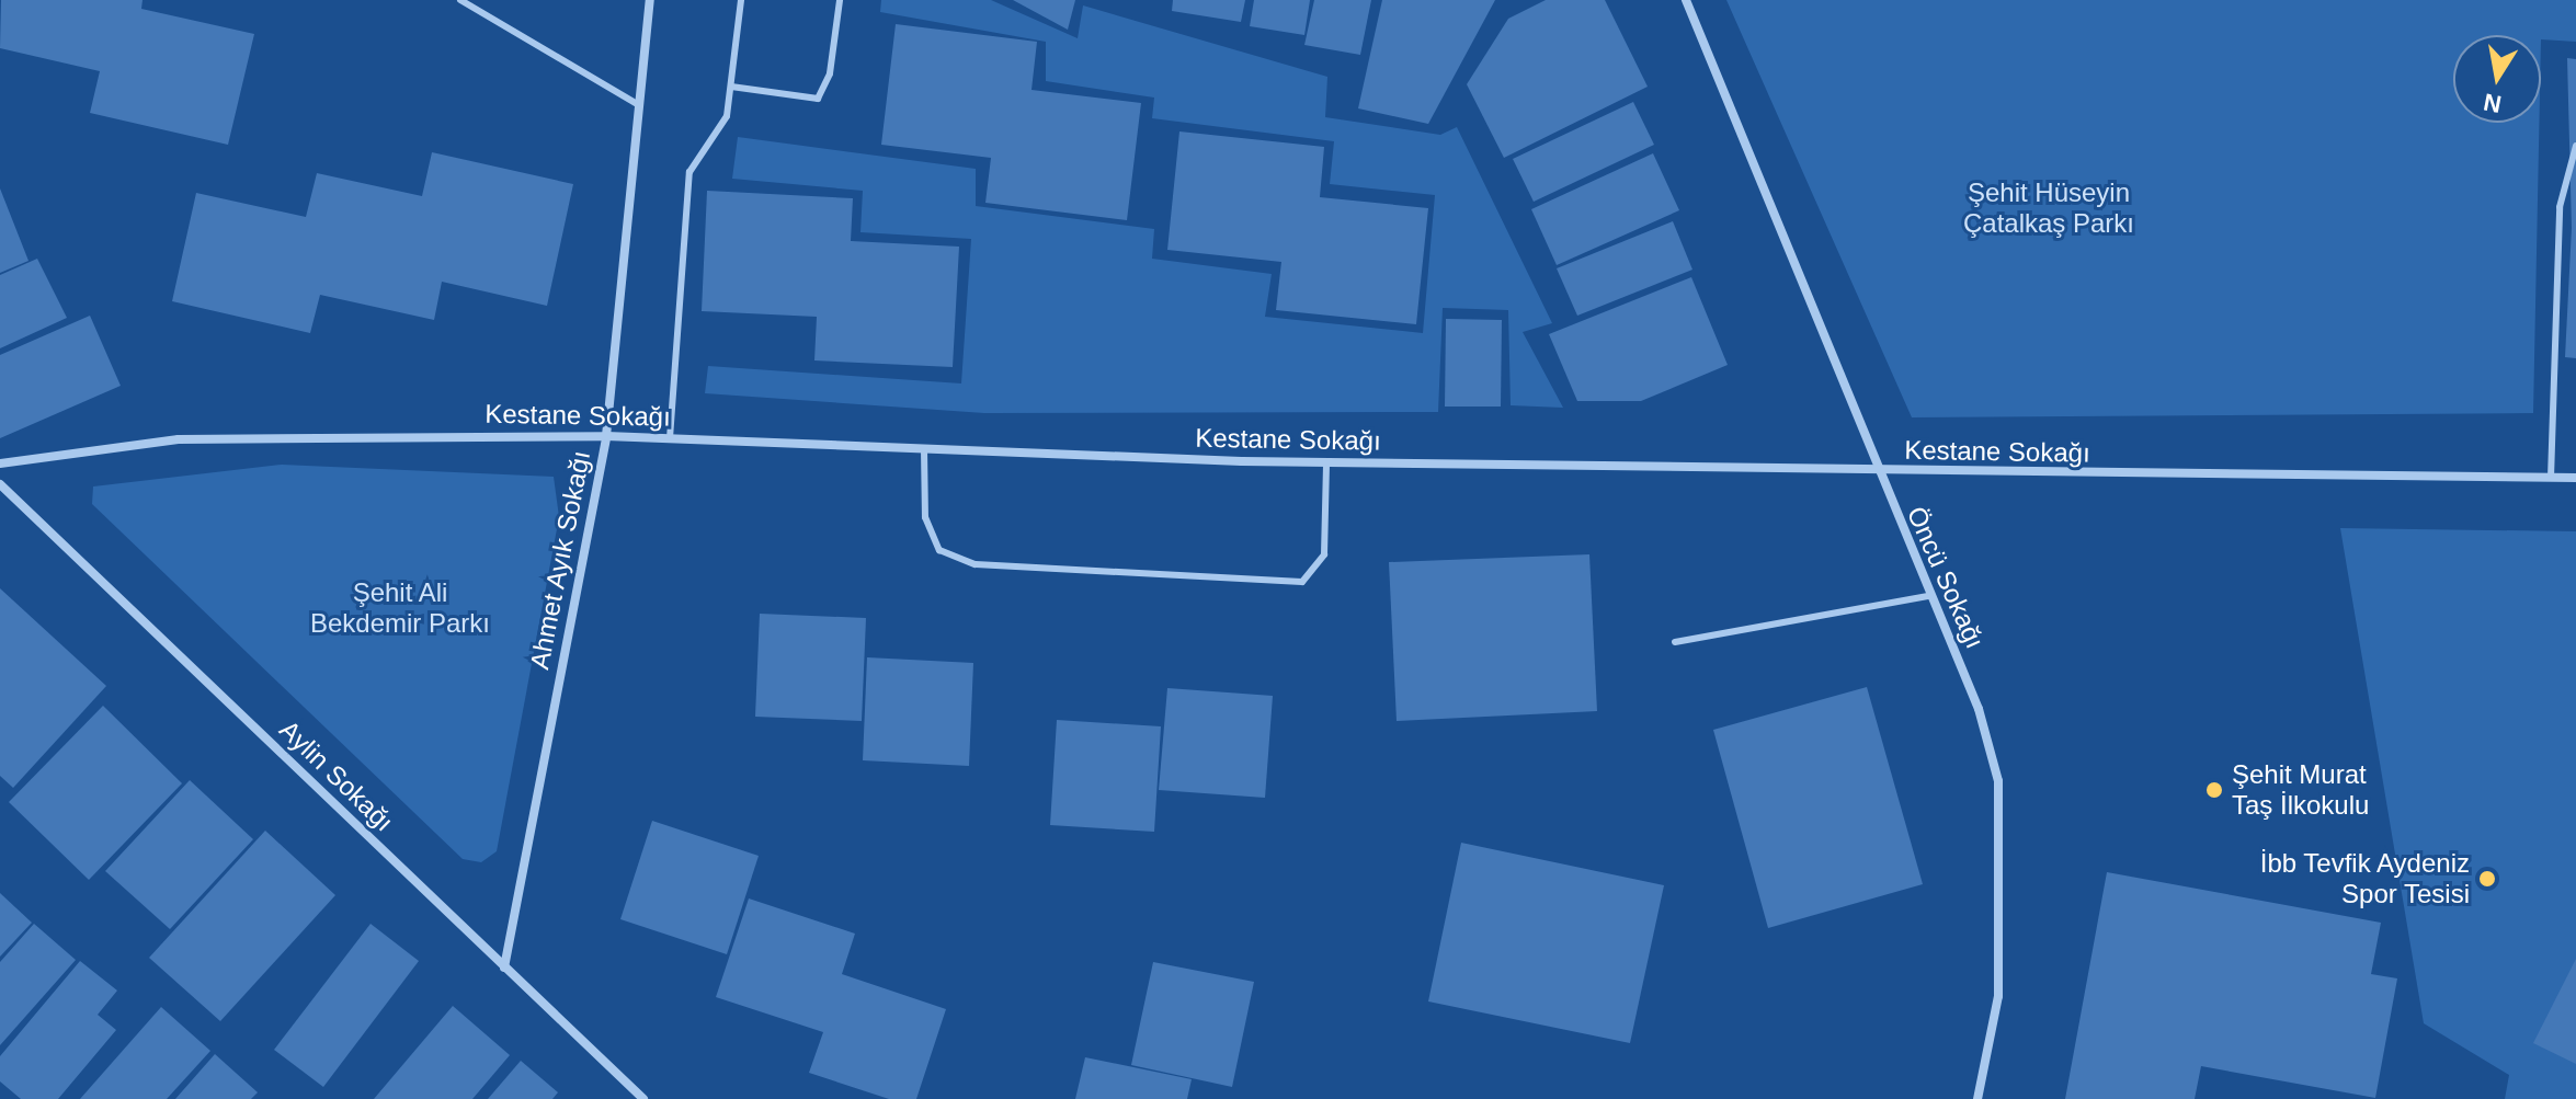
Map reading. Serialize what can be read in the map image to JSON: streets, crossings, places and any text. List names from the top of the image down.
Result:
{
  "streets": {
    "street": [
      "Kestane Sokağı",
      "Ahmet Ayık Sokağı",
      "Öncü Sokağı",
      "Aylin Sokağı"
    ]
  },
  "crossings": [
    ["Kestane Sokağı", "Ahmet Ayık Sokağı"],
    ["Kestane Sokağı", "Öncü Sokağı"],
    ["Ahmet Ayık Sokağı", "Aylin Sokağı"]
  ],
  "parks": ["Şehit Hüseyin Çatalkaş Parkı", "Şehit Ali Bekdemir Parkı"],
  "places": ["Şehit Murat Taş İlkokulu", "İbb Tevfik Aydeniz Spor Tesisi"],
  "north": "bottom"
}
